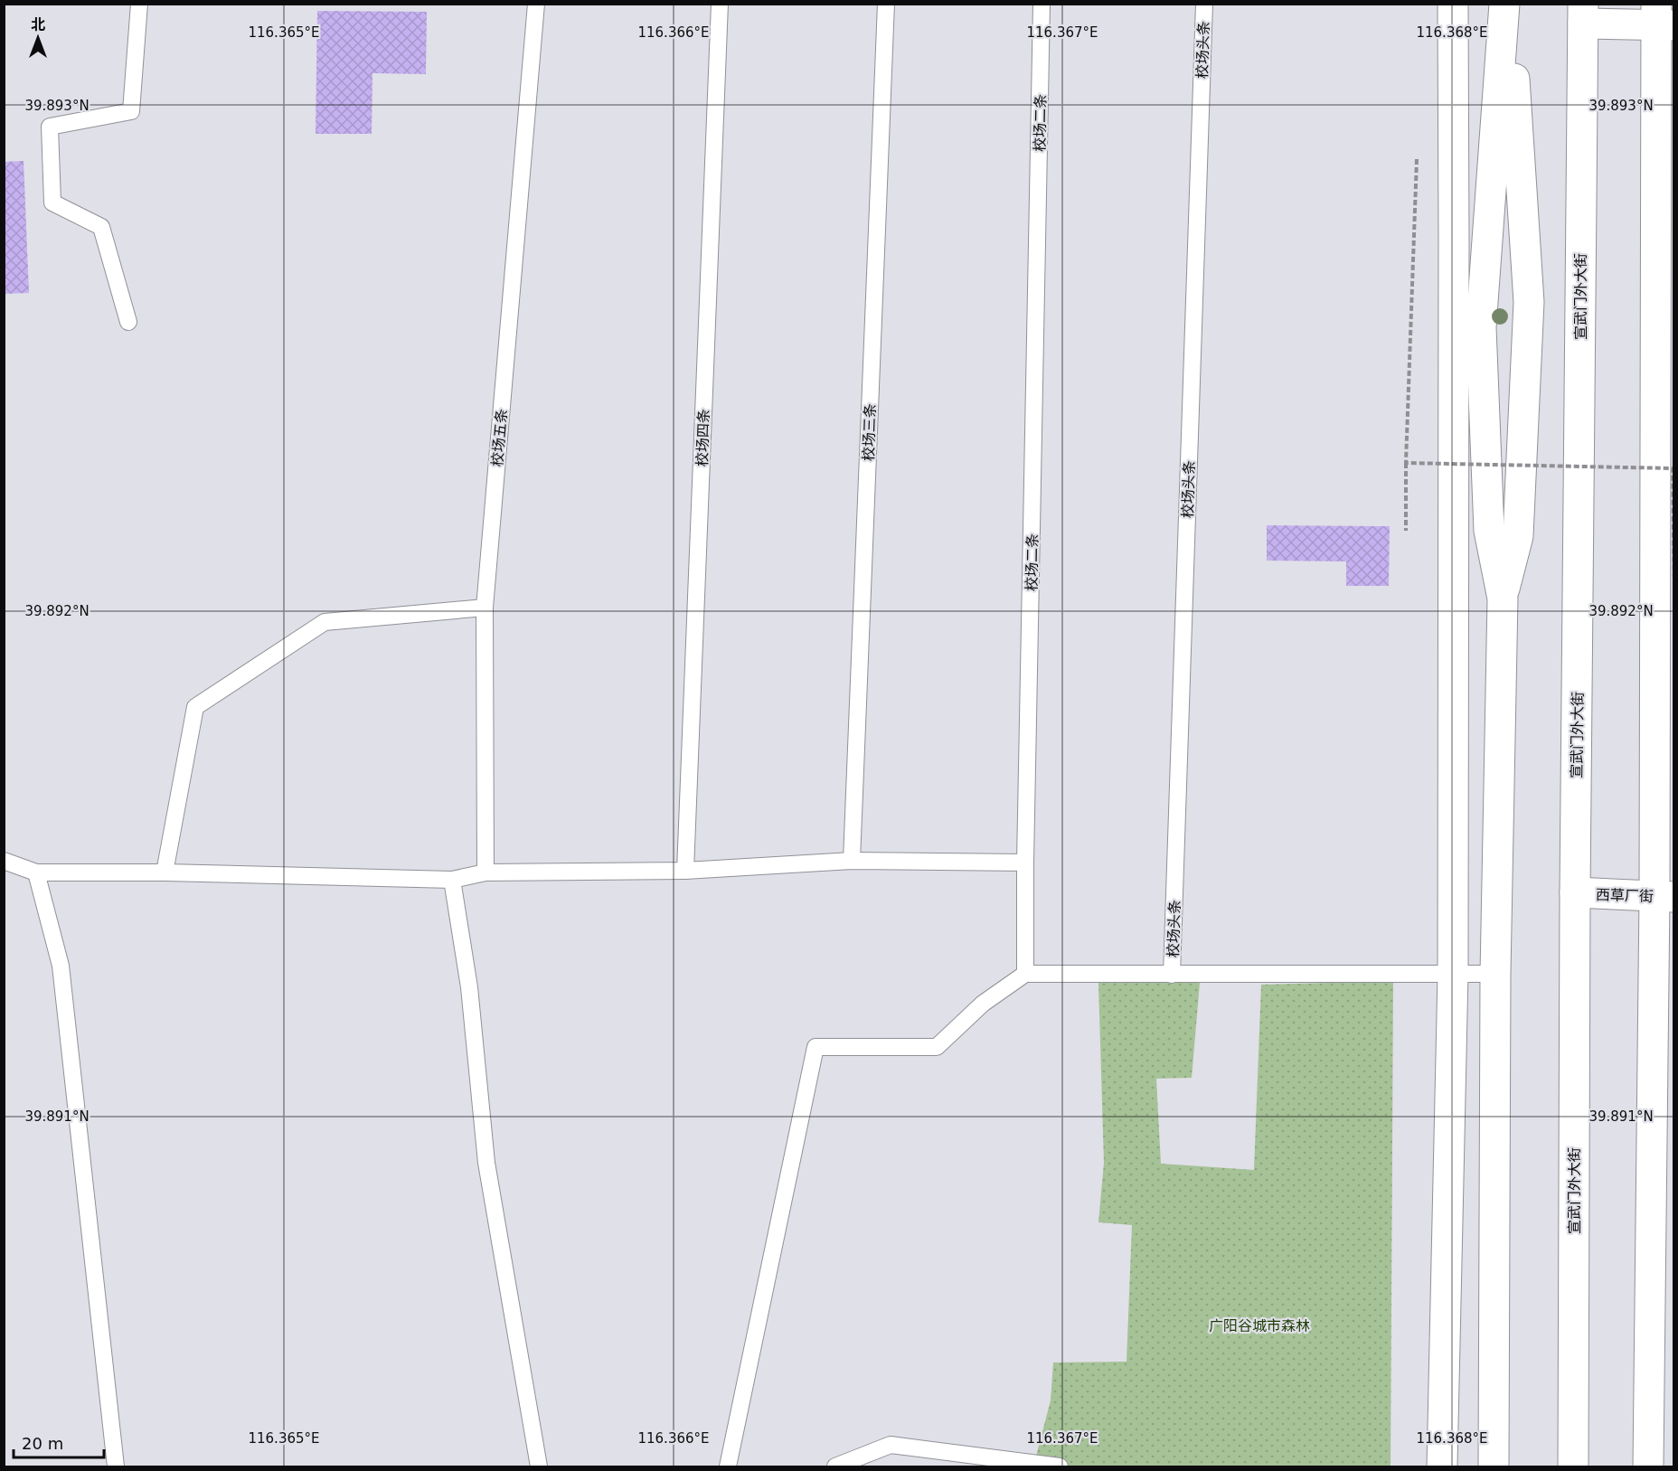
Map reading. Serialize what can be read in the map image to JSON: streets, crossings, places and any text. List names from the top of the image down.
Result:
{
  "streets": {
    "main road": ["宣武门外大街", "西草厂街"],
    "lane": [
      "校场头条",
      "校场二条",
      "校场三条",
      "校场五条",
      "校场四条"
    ]
  },
  "crossings": [
    ["宣武门外大街", "西草厂街"]
  ],
  "parks": ["广阳谷城市森林"],
  "scale_bar": "20 m",
  "north": "top",
  "coordinates": [
    "116.365°E",
    "116.366°E",
    "116.367°E",
    "116.368°E",
    "39.893°N",
    "39.892°N",
    "39.891°N"
  ]
}
